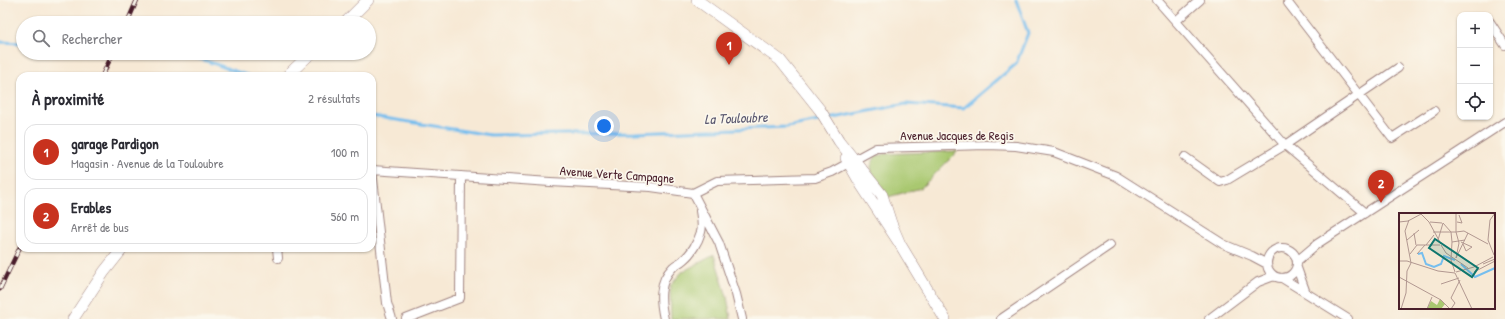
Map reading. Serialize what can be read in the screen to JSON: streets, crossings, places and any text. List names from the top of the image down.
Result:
{
  "streets": {
    "street": ["Avenue Jacques de Regis", "Avenue Verte Campagne"]
  },
  "water": ["La Touloubre"],
  "page": {
    "map_buttons": ["+", "−"],
    "search": "Rechercher",
    "pins": ["1", "2"],
    "heading": ["À proximité", "2 résultats"],
    "list": [
      {
        "mark": "1",
        "name": "garage Pardigon",
        "note": "Magasin · Avenue de la Touloubre",
        "value": "100 m"
      },
      {
        "mark": "2",
        "name": "Erables",
        "note": "Arrêt de bus",
        "value": "560 m"
      }
    ]
  }
}
